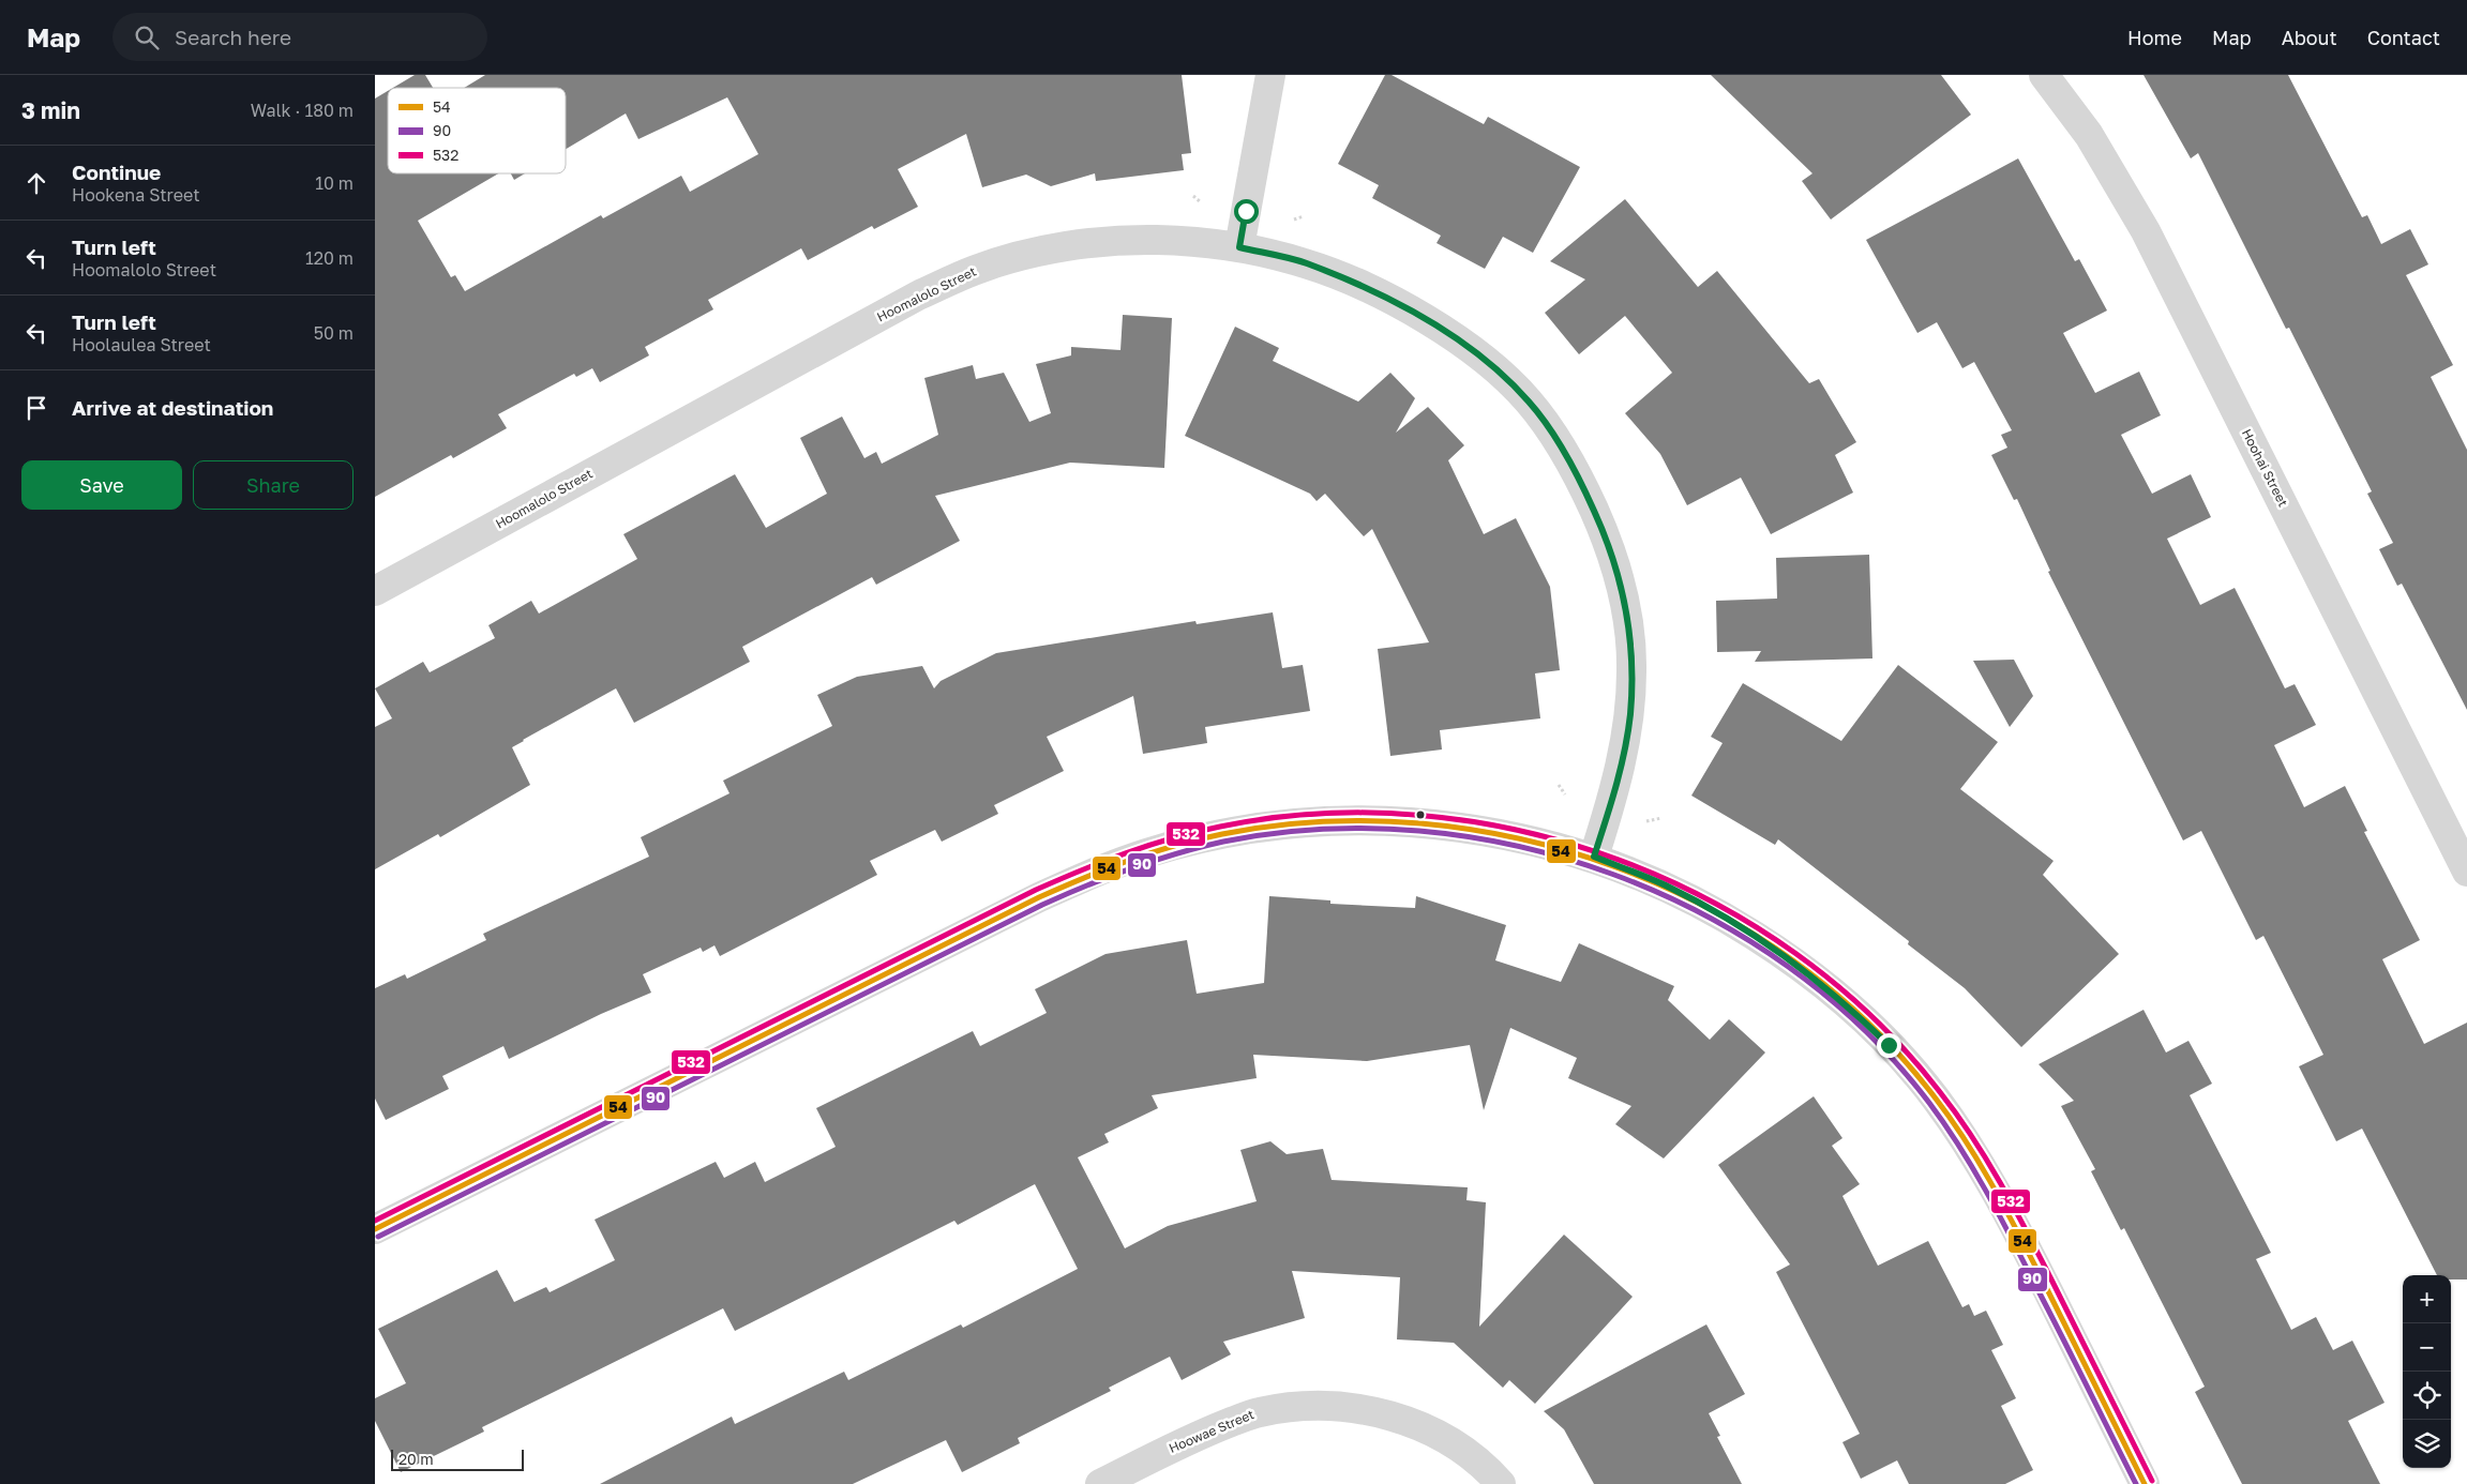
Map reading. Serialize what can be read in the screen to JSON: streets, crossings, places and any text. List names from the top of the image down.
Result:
{
  "streets": {
    "street": ["Hoomalolo Street", "Hoohai Street", "Hoowae Street"]
  },
  "lines": ["transit line 532", "transit line 54", "transit line 90"],
  "legend": ["54", "90", "532"],
  "scale_bar": "20 m",
  "page": {
    "header": "Map",
    "search": "Search here",
    "nav": [
      "Home",
      "Map",
      "About",
      "Contact"
    ],
    "heading": ["3 min", "Walk · 180 m"],
    "list": [
      ["Continue", "Hookena Street", "10 m"],
      ["Turn left", "Hoomalolo Street", "120 m"],
      ["Turn left", "Hoolaulea Street", "50 m"],
      "Arrive at destination"
    ],
    "buttons": ["Save", "Share"],
    "map_buttons": ["+", "−"],
    "scale": "20 m"
  }
}
